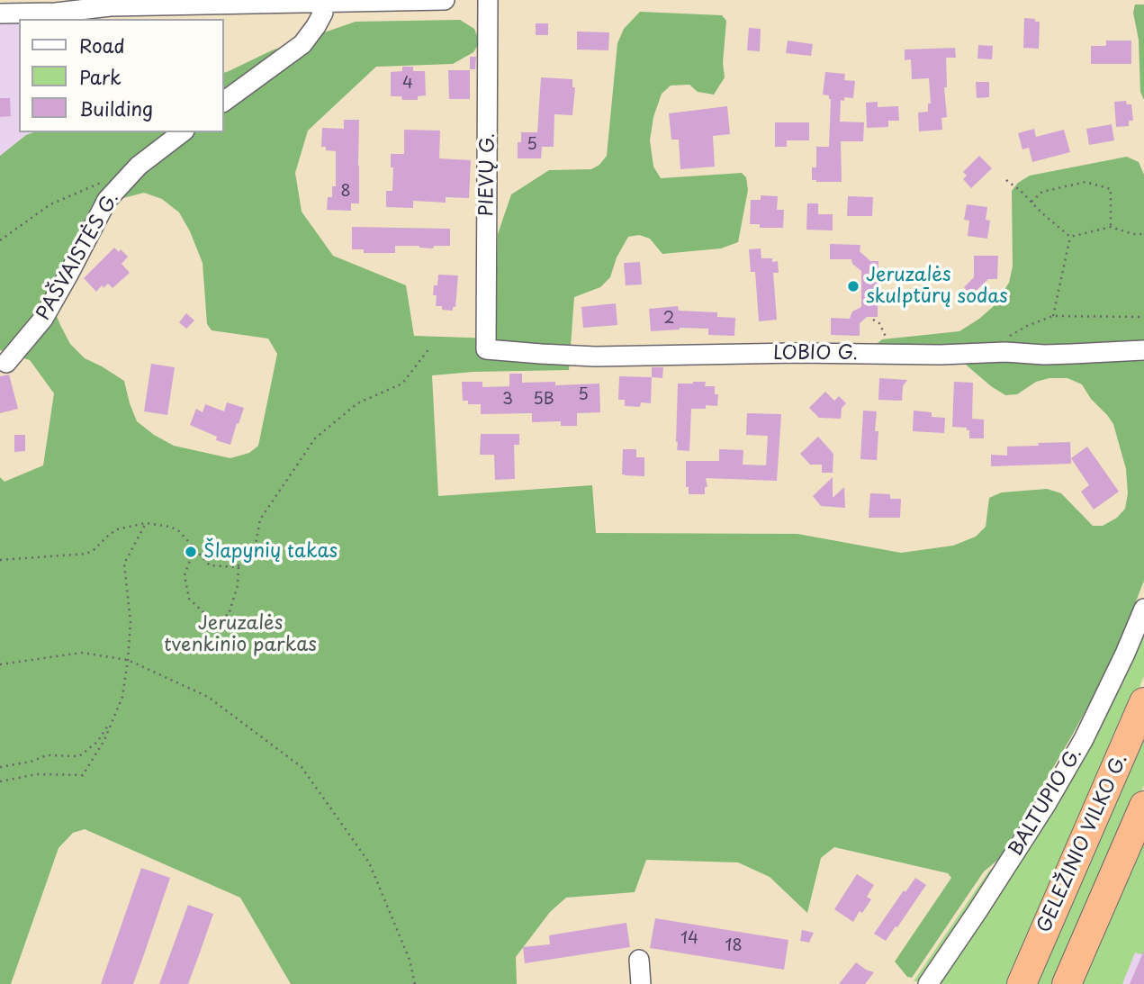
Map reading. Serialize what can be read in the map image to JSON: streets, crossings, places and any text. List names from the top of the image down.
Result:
{
  "streets": {
    "highway": ["GELEŽINIO VILKO G."],
    "street": [
      "PIEVŲ G.",
      "PAŠVAISTĖS G.",
      "LOBIO G.",
      "BALTUPIO G."
    ]
  },
  "crossings": [
    ["PIEVŲ G.", "LOBIO G."]
  ],
  "parks": ["Jeruzalės tvenkinio parkas"],
  "places": ["Jeruzalės skulptūrų sodas", "Šlapynių takas"],
  "house_numbers": [
    "4",
    "5",
    "8",
    "2",
    "5",
    "3",
    "5B",
    "14",
    "18"
  ],
  "legend": ["Road", "Park", "Building"]
}
